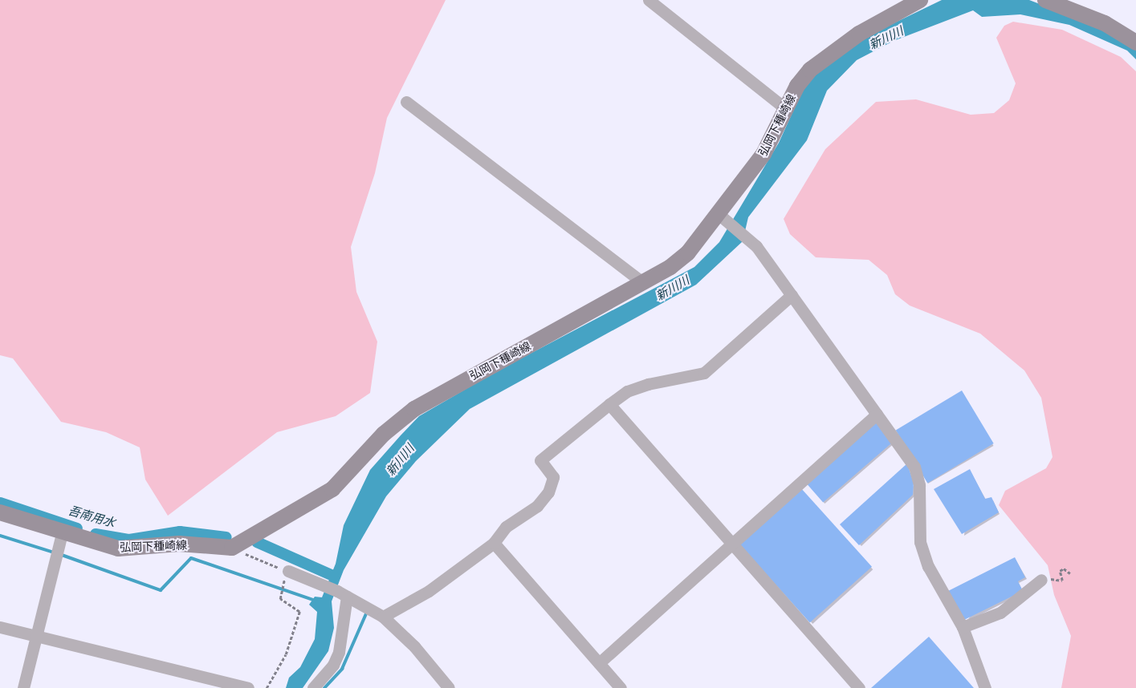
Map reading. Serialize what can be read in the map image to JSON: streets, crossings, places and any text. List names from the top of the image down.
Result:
{
  "streets": {
    "main road": ["弘岡下種崎線"]
  },
  "water": ["新川川", "吾南用水"]
}
